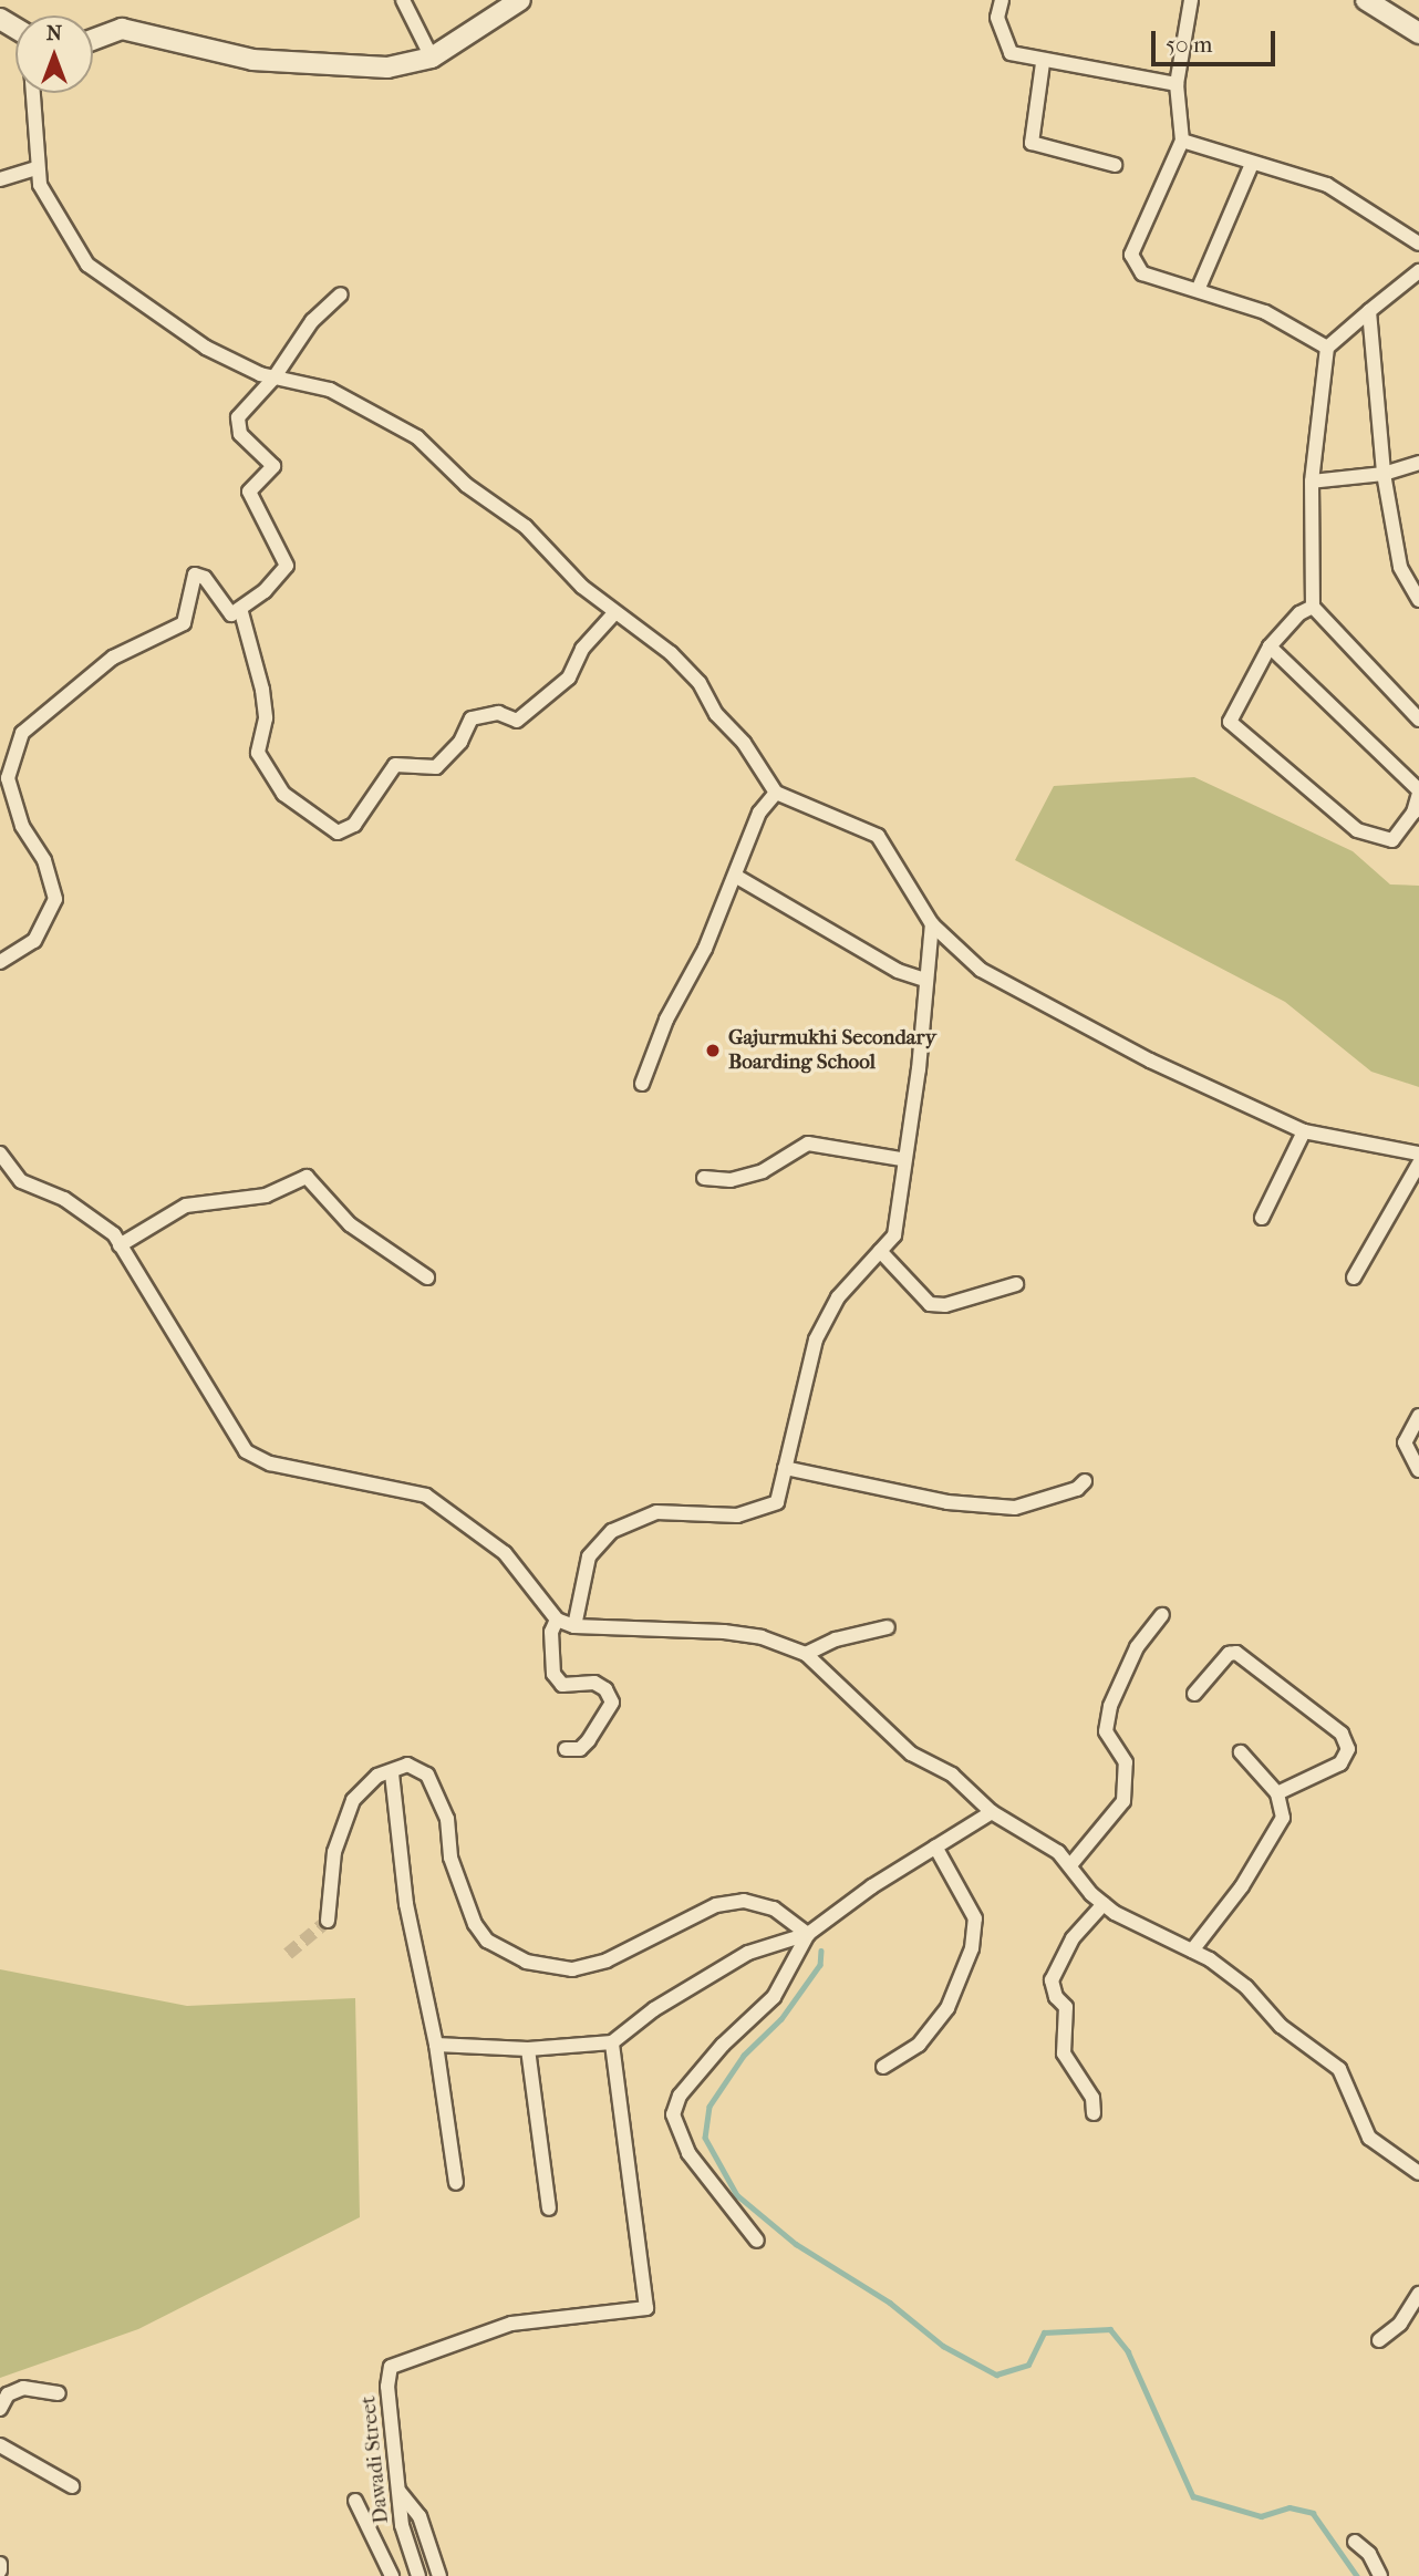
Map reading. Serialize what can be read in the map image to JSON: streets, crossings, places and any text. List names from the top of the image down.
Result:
{
  "streets": {
    "street": ["Dawadi Street"]
  },
  "places": ["Gajurmukhi Secondary Boarding School"],
  "scale_bar": "50 m",
  "north": "top"
}
